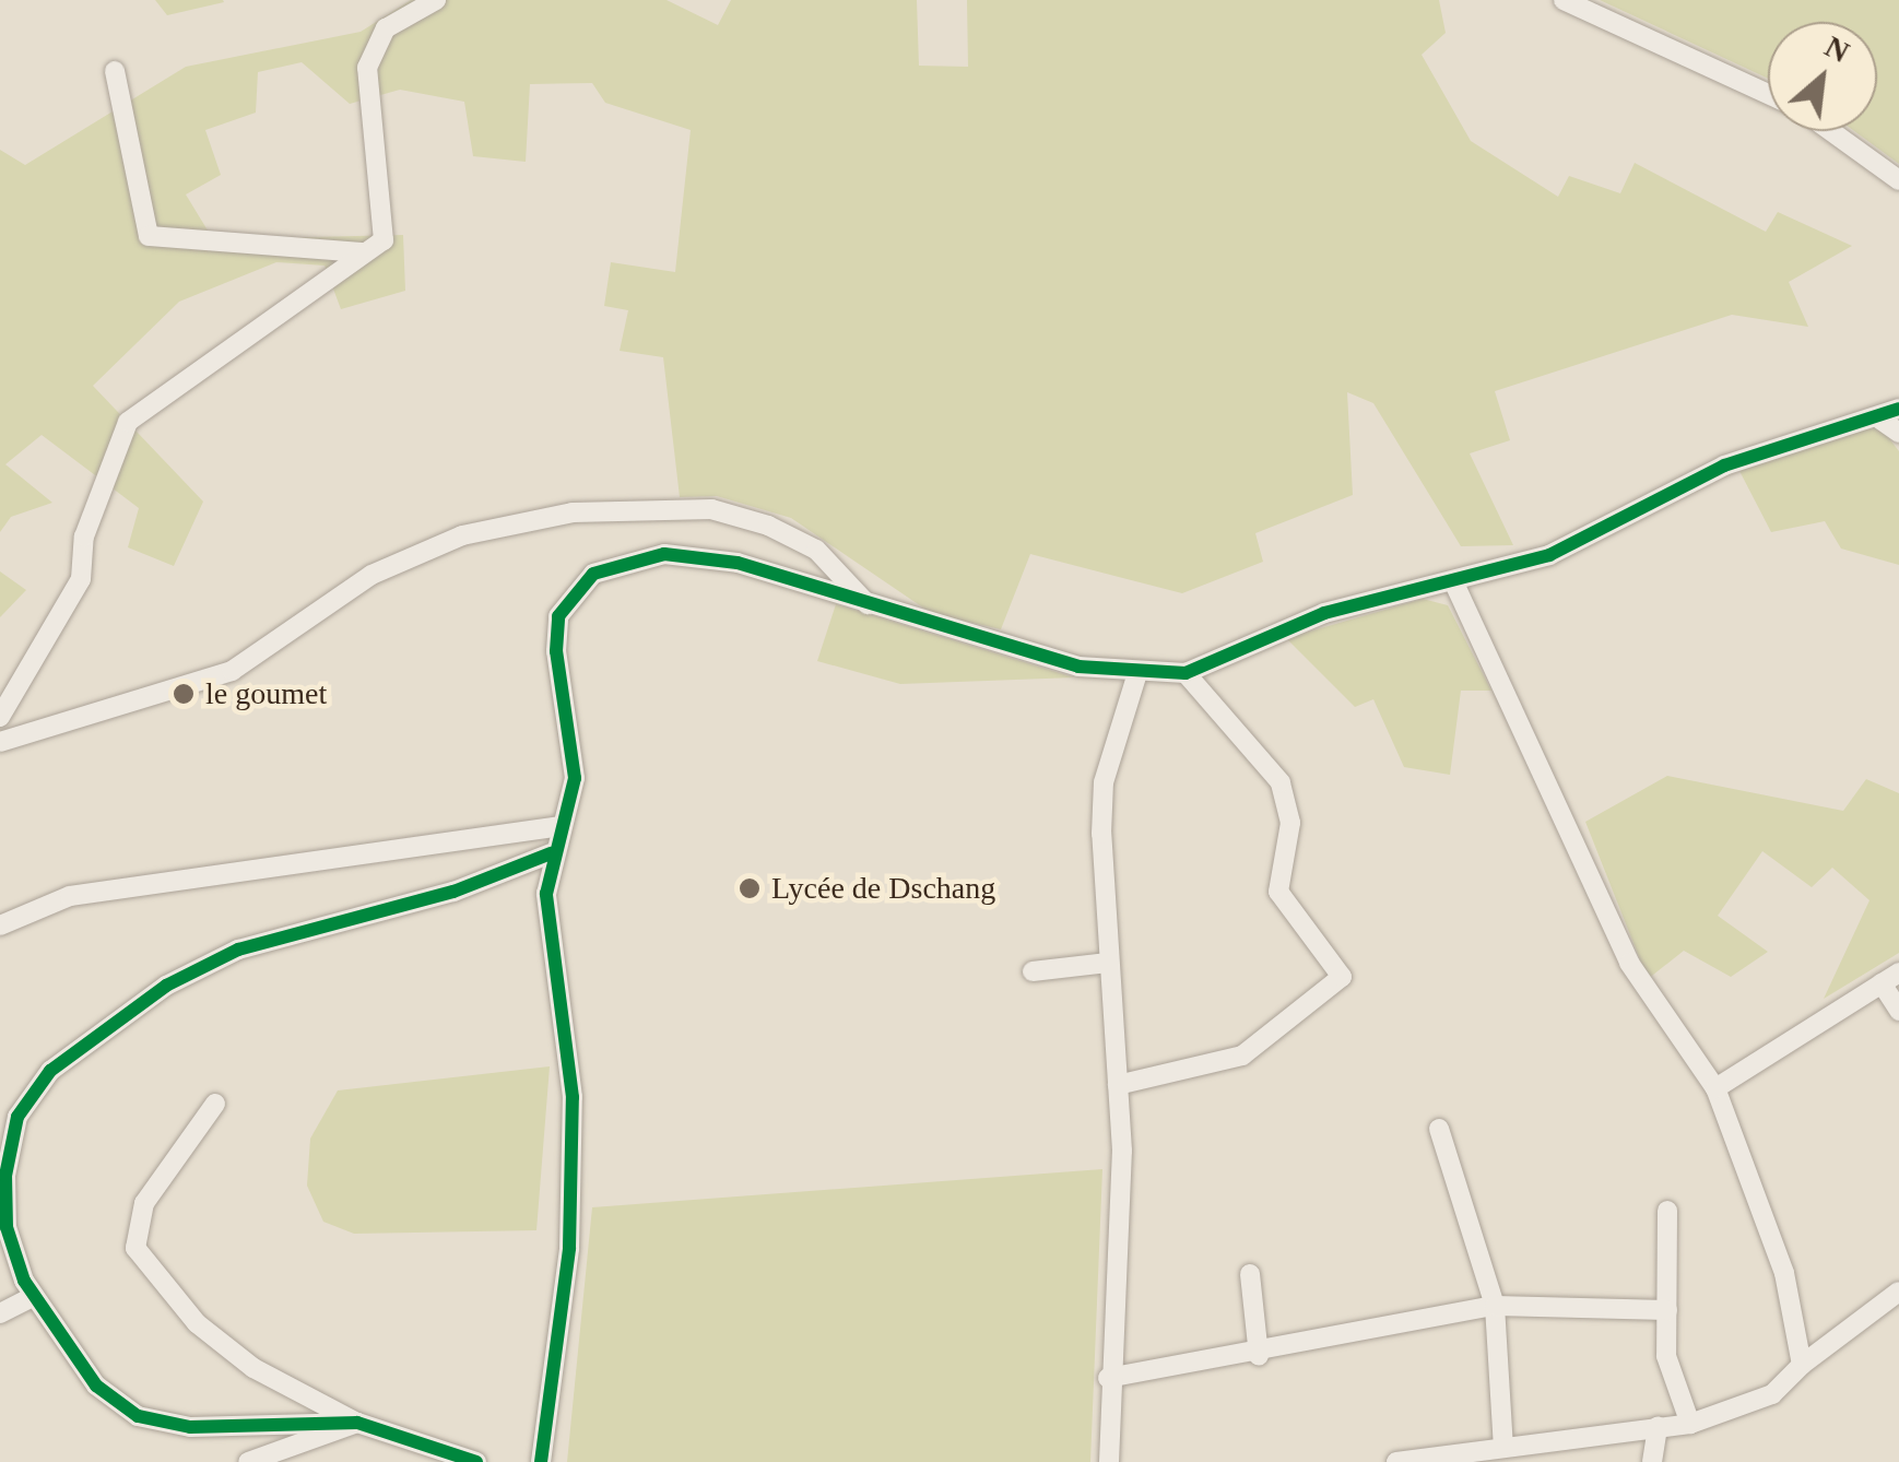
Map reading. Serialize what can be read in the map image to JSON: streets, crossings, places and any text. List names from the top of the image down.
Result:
{
  "places": ["le goumet", "Lycée de Dschang"],
  "north": "top right"
}
